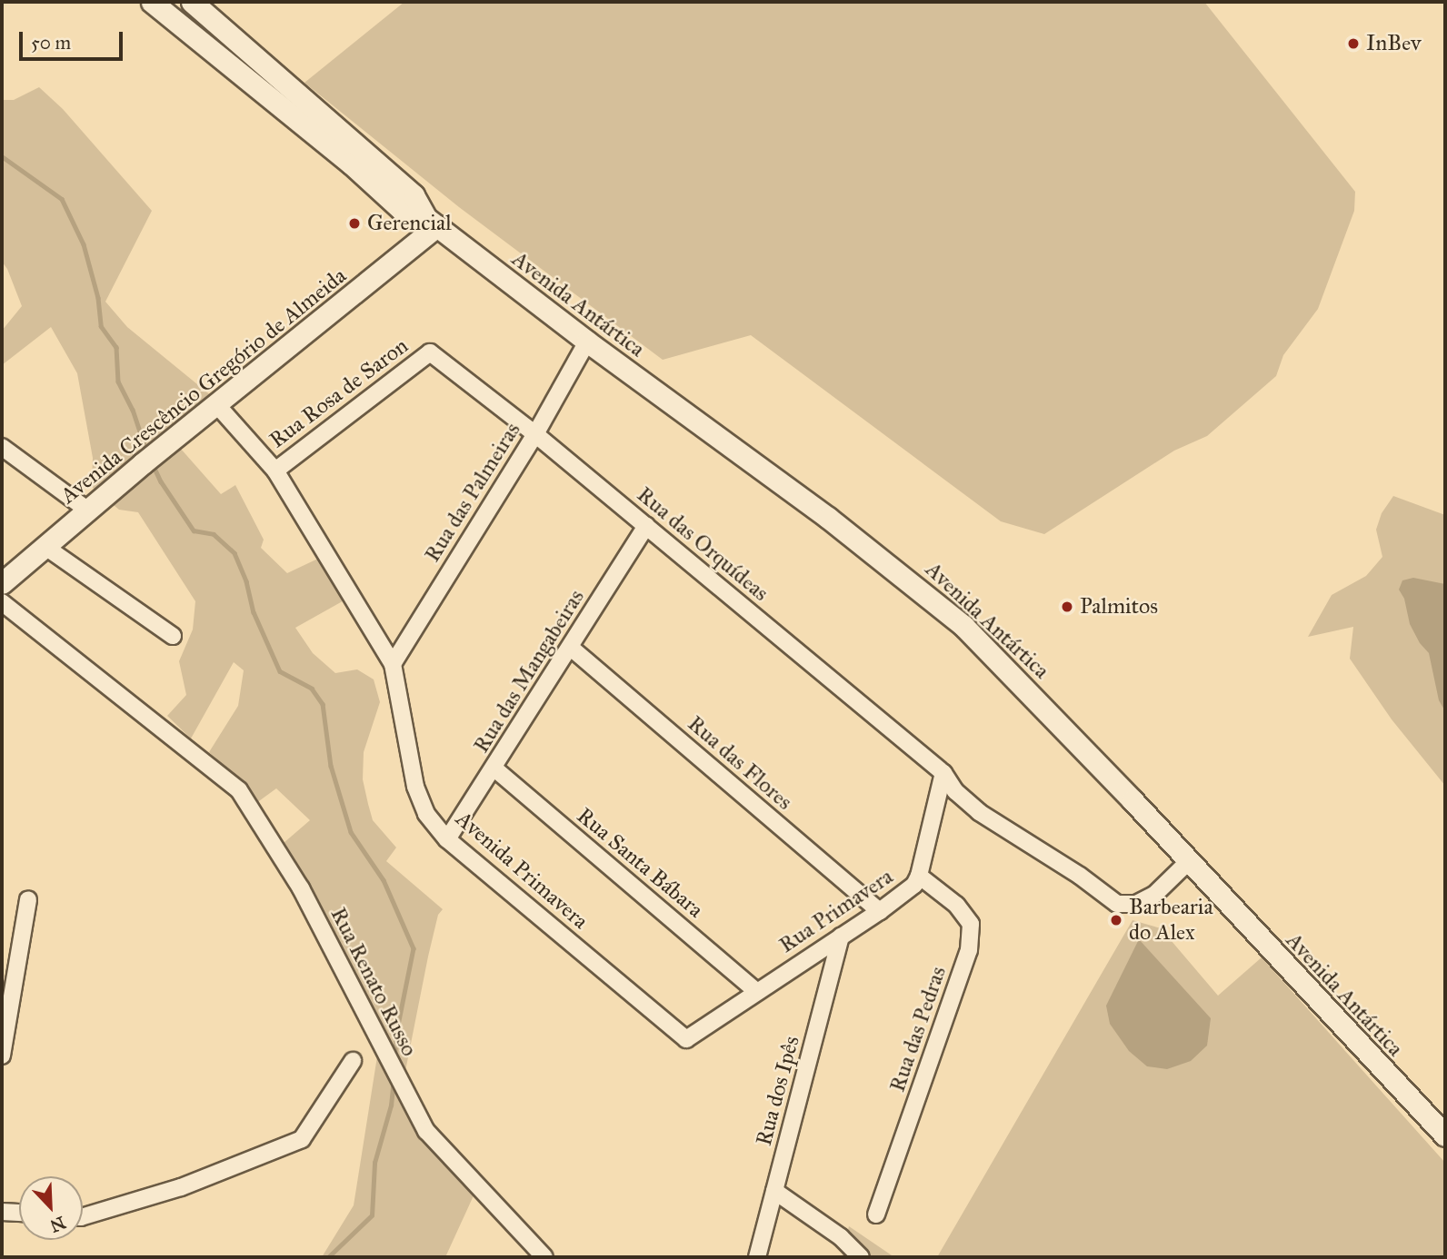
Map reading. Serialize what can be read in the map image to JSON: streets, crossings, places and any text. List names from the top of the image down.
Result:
{
  "streets": {
    "main road": ["Avenida Antártica", "Avenida Crescêncio Gregório de Almeida"],
    "street": [
      "Rua Rosa de Saron",
      "Rua das Palmeiras",
      "Rua das Orquídeas",
      "Rua das Mangabeiras",
      "Rua das Flores",
      "Rua Santa Bábara",
      "Avenida Primavera",
      "Rua Primavera",
      "Rua Renato Russo",
      "Rua das Pedras",
      "Rua dos Ipês"
    ]
  },
  "crossings": [
    ["Avenida Antártica", "Avenida Crescêncio Gregório de Almeida"],
    ["Avenida Antártica", "Rua das Palmeiras"],
    ["Avenida Antártica", "Rua das Orquídeas"],
    ["Avenida Crescêncio Gregório de Almeida", "Avenida Primavera"],
    ["Rua Rosa de Saron", "Rua das Orquídeas"],
    ["Rua Rosa de Saron", "Avenida Primavera"],
    ["Rua das Palmeiras", "Rua das Orquídeas"],
    ["Rua das Palmeiras", "Avenida Primavera"],
    ["Rua das Orquídeas", "Rua das Mangabeiras"],
    ["Rua das Orquídeas", "Rua Primavera"],
    ["Rua das Mangabeiras", "Rua das Flores"],
    ["Rua das Mangabeiras", "Rua Santa Bábara"],
    ["Rua das Mangabeiras", "Avenida Primavera"],
    ["Rua das Flores", "Rua Primavera"],
    ["Rua Santa Bábara", "Rua Primavera"],
    ["Avenida Primavera", "Rua Primavera"],
    ["Rua Primavera", "Rua das Pedras"],
    ["Rua Primavera", "Rua dos Ipês"]
  ],
  "places": [
    "InBev",
    "Gerencial",
    "Palmitos",
    "Barbearia do Alex"
  ],
  "scale_bar": "50 m",
  "north": "bottom right"
}
